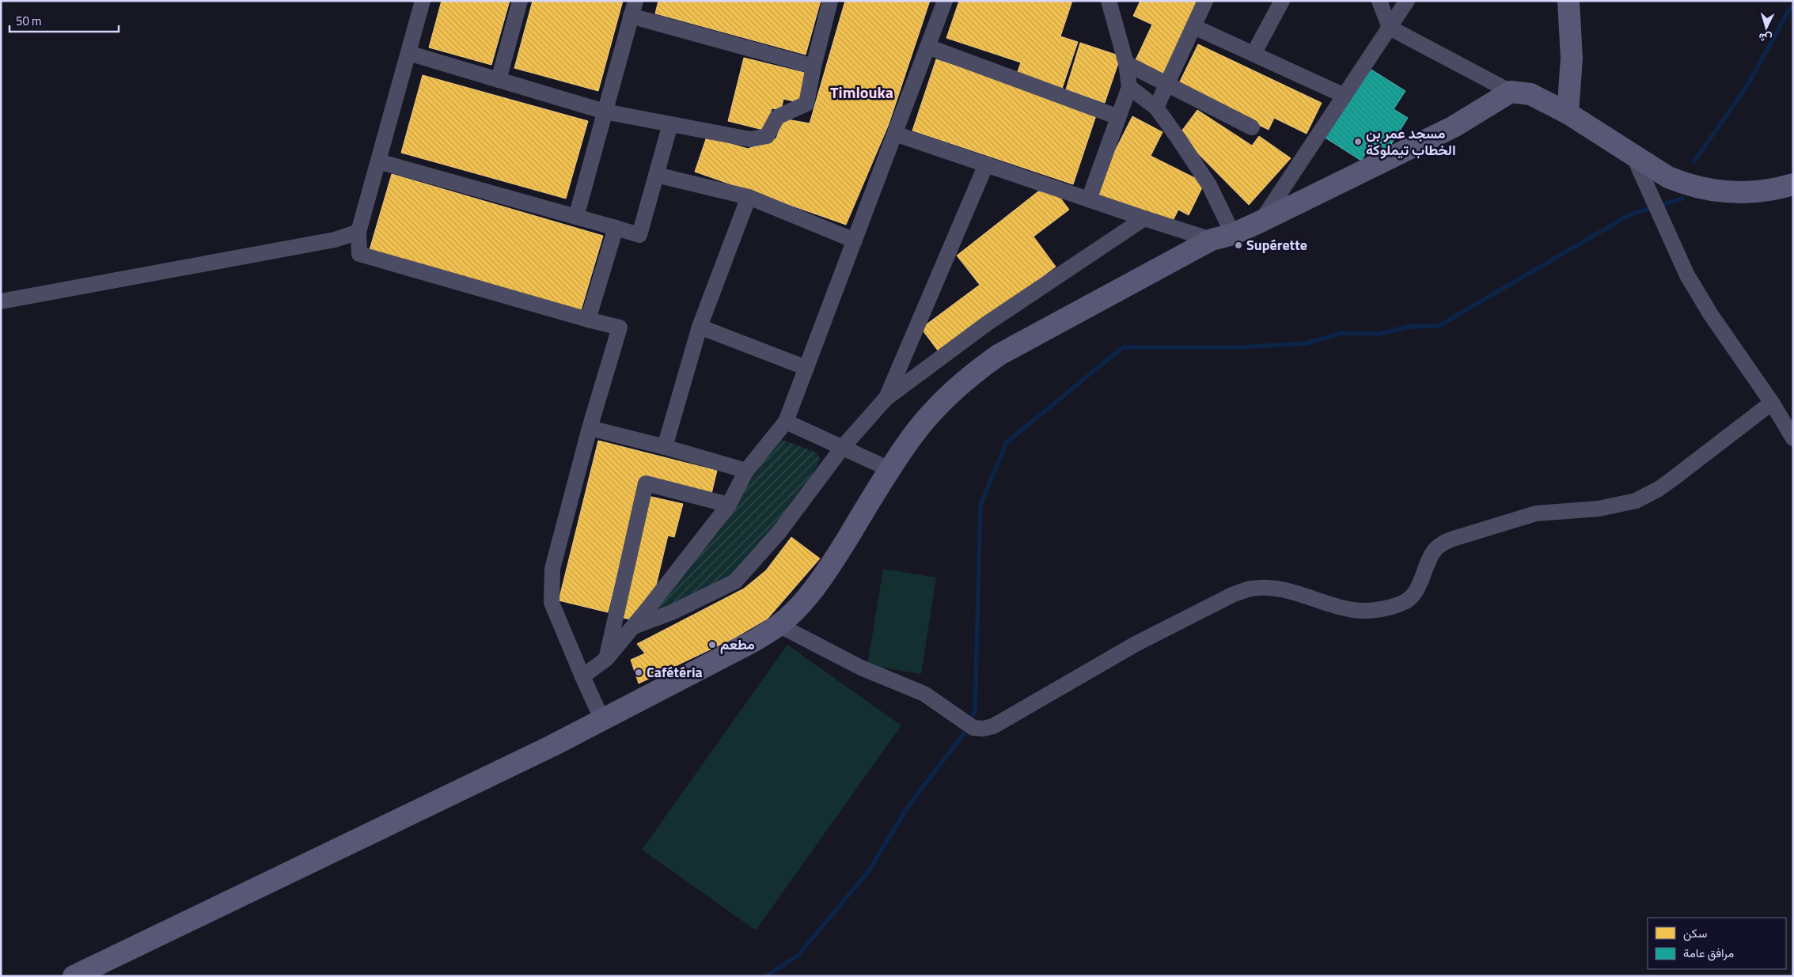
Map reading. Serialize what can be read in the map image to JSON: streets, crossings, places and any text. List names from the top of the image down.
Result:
{
  "districts": ["Timlouka"],
  "places": [
    "مسجد عمر بن الخطاب تيملوكة",
    "Supérette",
    "مطعم",
    "Cafétéria"
  ],
  "legend": ["سكن", "مرافق عامة"],
  "scale_bar": "50 m",
  "north": "bottom"
}
